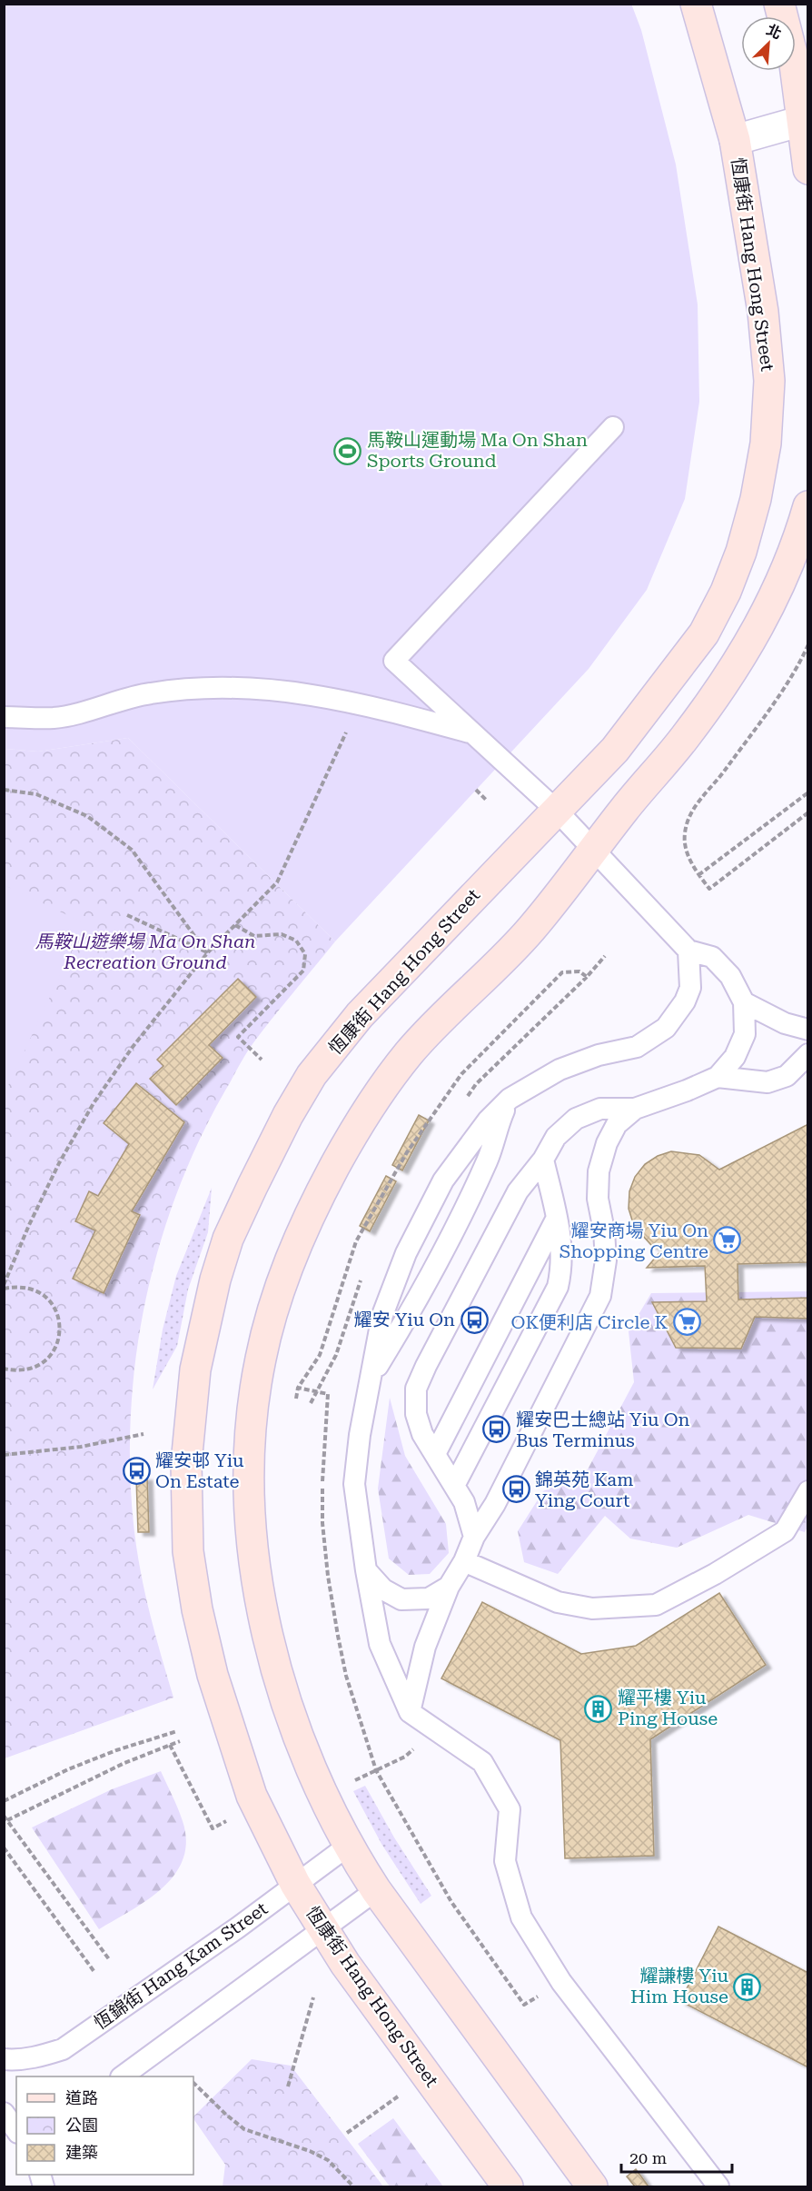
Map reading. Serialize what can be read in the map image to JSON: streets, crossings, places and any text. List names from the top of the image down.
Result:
{
  "streets": {
    "street": ["恆康街 Hang Hong Street"],
    "lane": ["恆錦街 Hang Kam Street"]
  },
  "crossings": [
    ["恆康街 Hang Hong Street", "恆錦街 Hang Kam Street"]
  ],
  "parks": ["馬鞍山遊樂場 Ma On Shan Recreation Ground"],
  "places": {
    "sports": ["馬鞍山運動場 Ma On Shan Sports Ground"],
    "supermarket": ["耀安商場 Yiu On Shopping Centre", "OK便利店 Circle K"],
    "bus stop": [
      "耀安 Yiu On",
      "耀安巴士總站 Yiu On Bus Terminus",
      "耀安邨 Yiu On Estate",
      "錦英苑 Kam Ying Court"
    ],
    "building": ["耀平樓 Yiu Ping House", "耀謙樓 Yiu Him House"]
  },
  "legend": ["道路", "公園", "建築"],
  "scale_bar": "20 m",
  "north": "top right"
}
